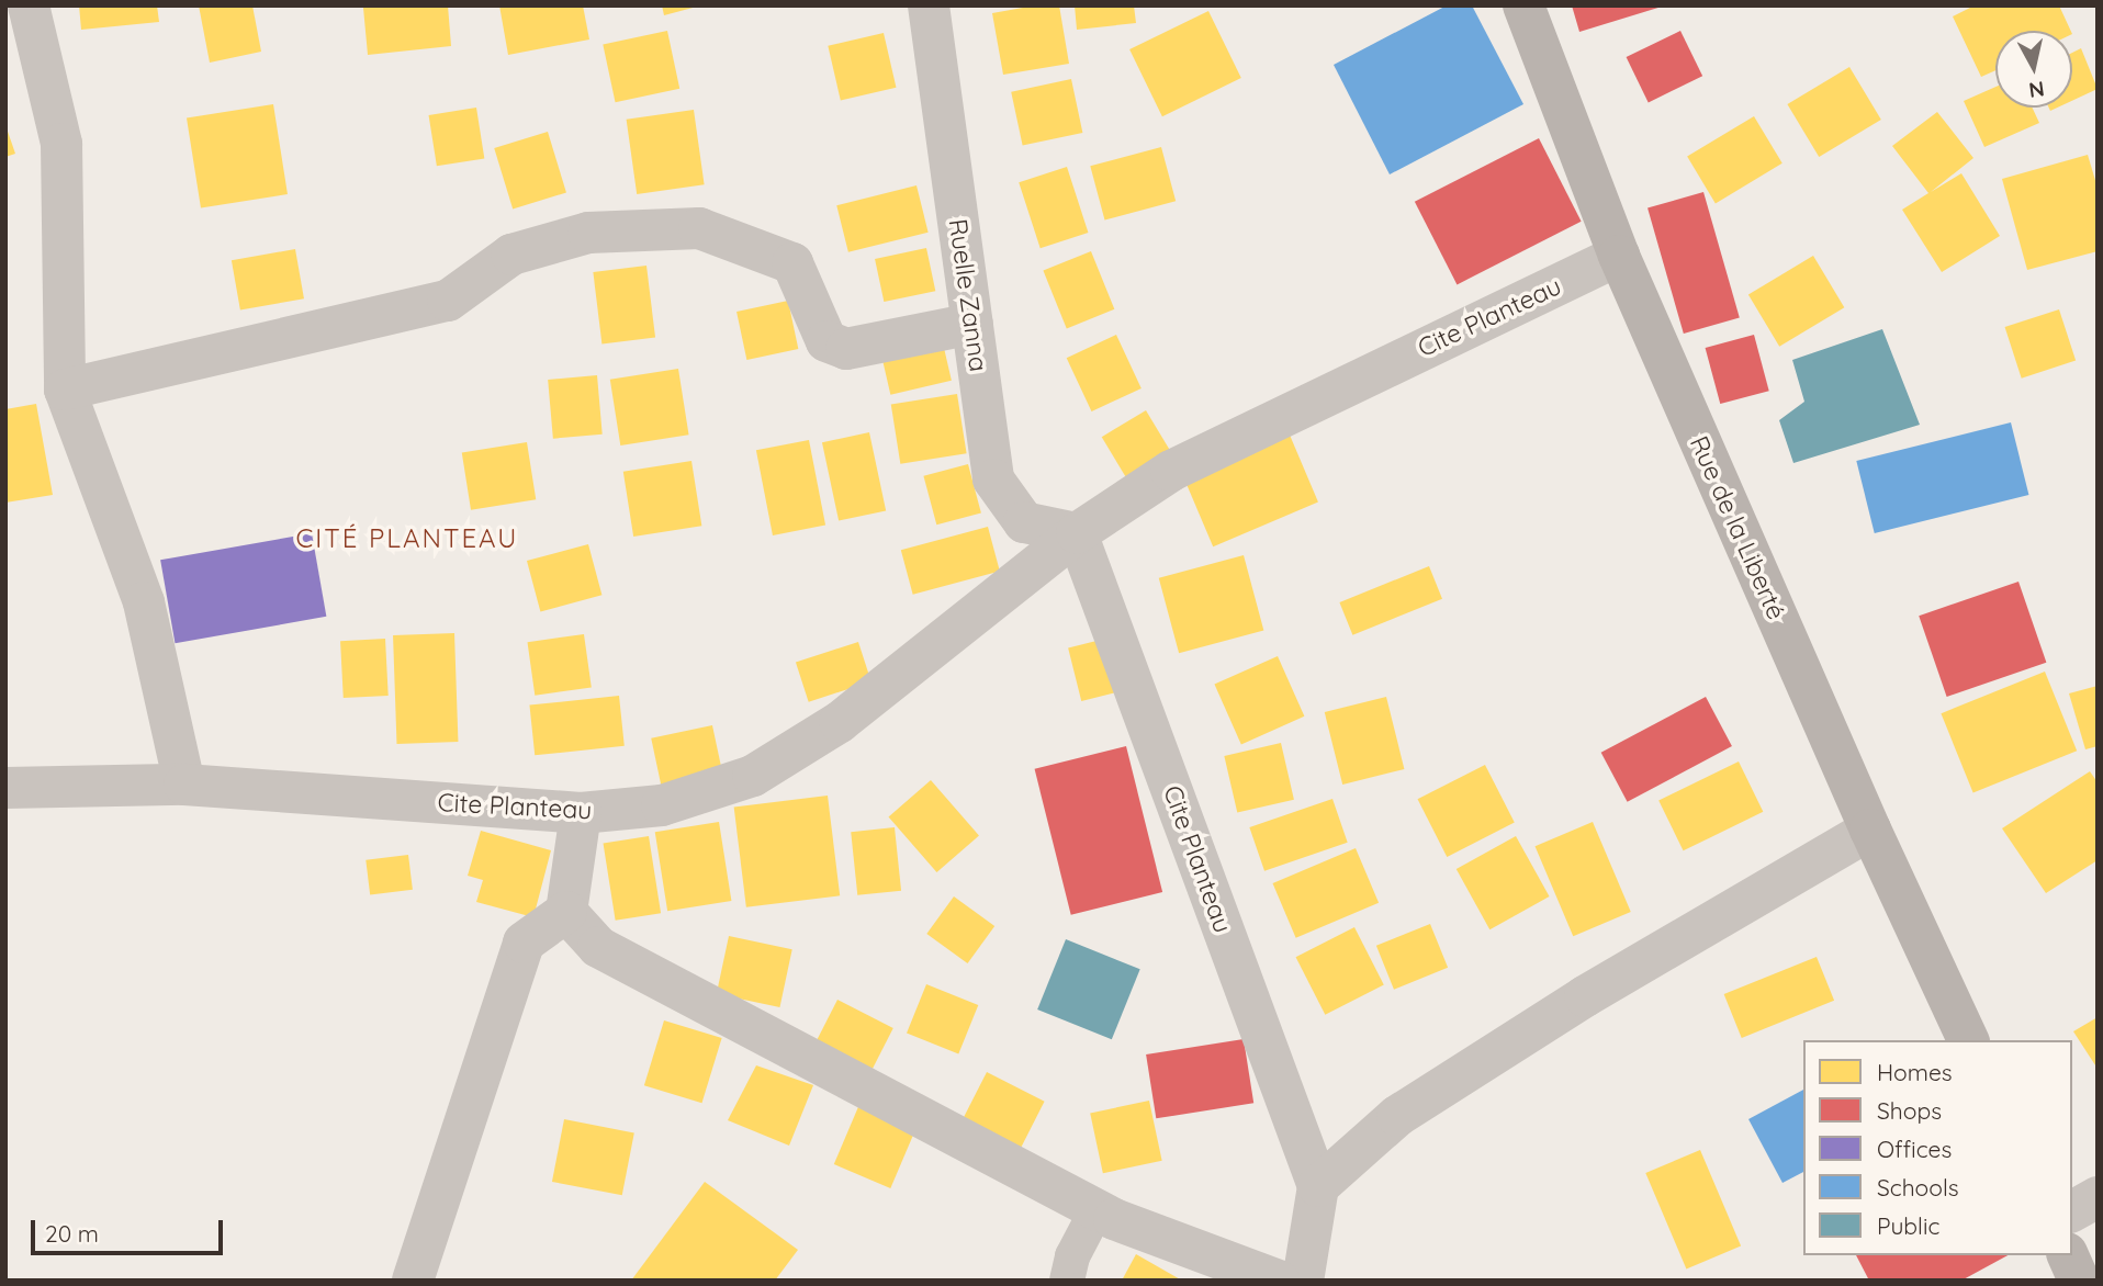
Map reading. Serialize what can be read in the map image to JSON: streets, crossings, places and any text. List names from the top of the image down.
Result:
{
  "streets": {
    "street": ["Ruelle Zanna", "Cite Planteau", "Rue de la Liberté"]
  },
  "crossings": [
    ["Ruelle Zanna", "Cite Planteau"],
    ["Cite Planteau", "Rue de la Liberté"]
  ],
  "districts": ["CITÉ PLANTEAU"],
  "legend": [
    "Homes",
    "Shops",
    "Offices",
    "Schools",
    "Public"
  ],
  "scale_bar": "20 m",
  "north": "bottom"
}
